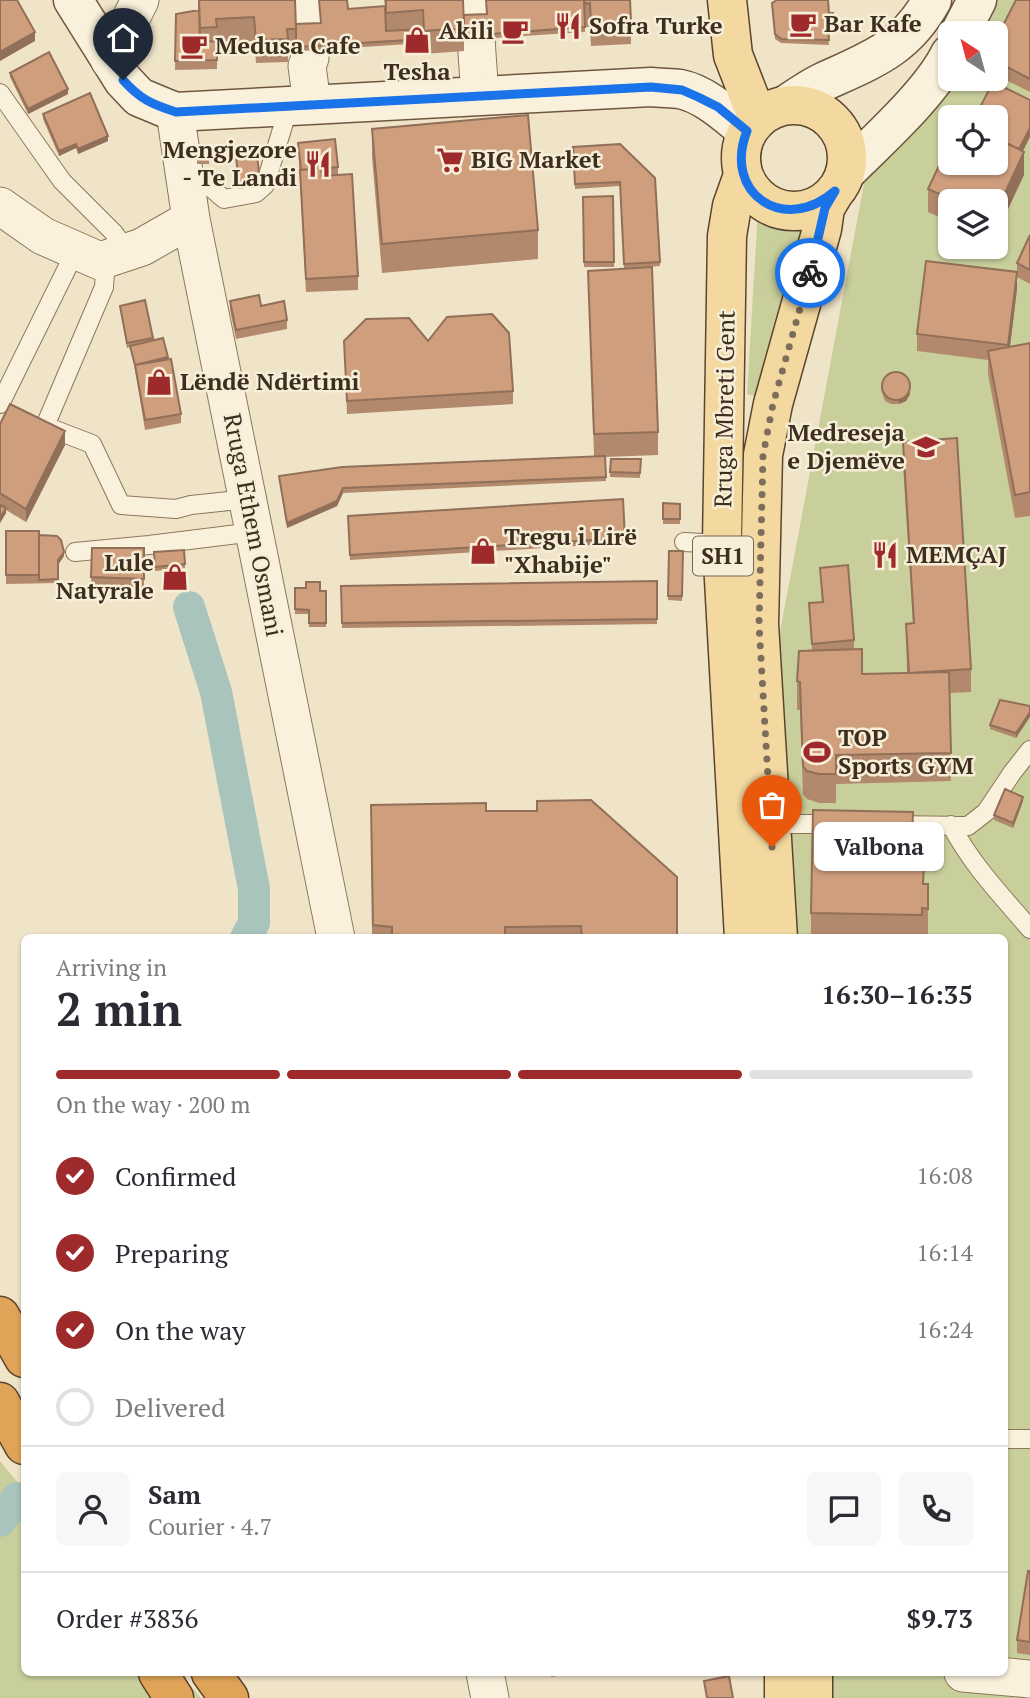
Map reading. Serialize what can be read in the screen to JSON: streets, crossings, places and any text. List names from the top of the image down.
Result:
{
  "streets": {
    "main road": ["Rruga Mbreti Gent", "SH1"],
    "street": ["Rruga Ethem Osmani"]
  },
  "places": {
    "cafe": ["Bar Kafe", "Akili", "Medusa Cafe"],
    "restaurant": ["Sofra Turke", "Mengjezore - Te Landi", "MEMÇAJ"],
    "shop": [
      "Tesha",
      "Lëndë Ndërtimi",
      "Tregu i Lirë \"Xhabije\"",
      "Lule Natyrale"
    ],
    "supermarket": ["BIG Market"],
    "school or university": ["Medreseja e Djemëve"],
    "sports": ["TOP Sports GYM"],
    "other": ["Valbona"]
  },
  "north": "top left",
  "page": {
    "bubble": "Valbona",
    "heading": ["2 min", "Arriving in", "16:30–16:35"],
    "panel": [
      "Sam",
      "Courier · 4.7",
      "Order #3836",
      "$9.73"
    ],
    "bar": "On the way · 200 m",
    "list": [
      ["Confirmed", "16:08"],
      ["Preparing", "16:14"],
      ["On the way", "16:24"],
      "Delivered"
    ]
  }
}
